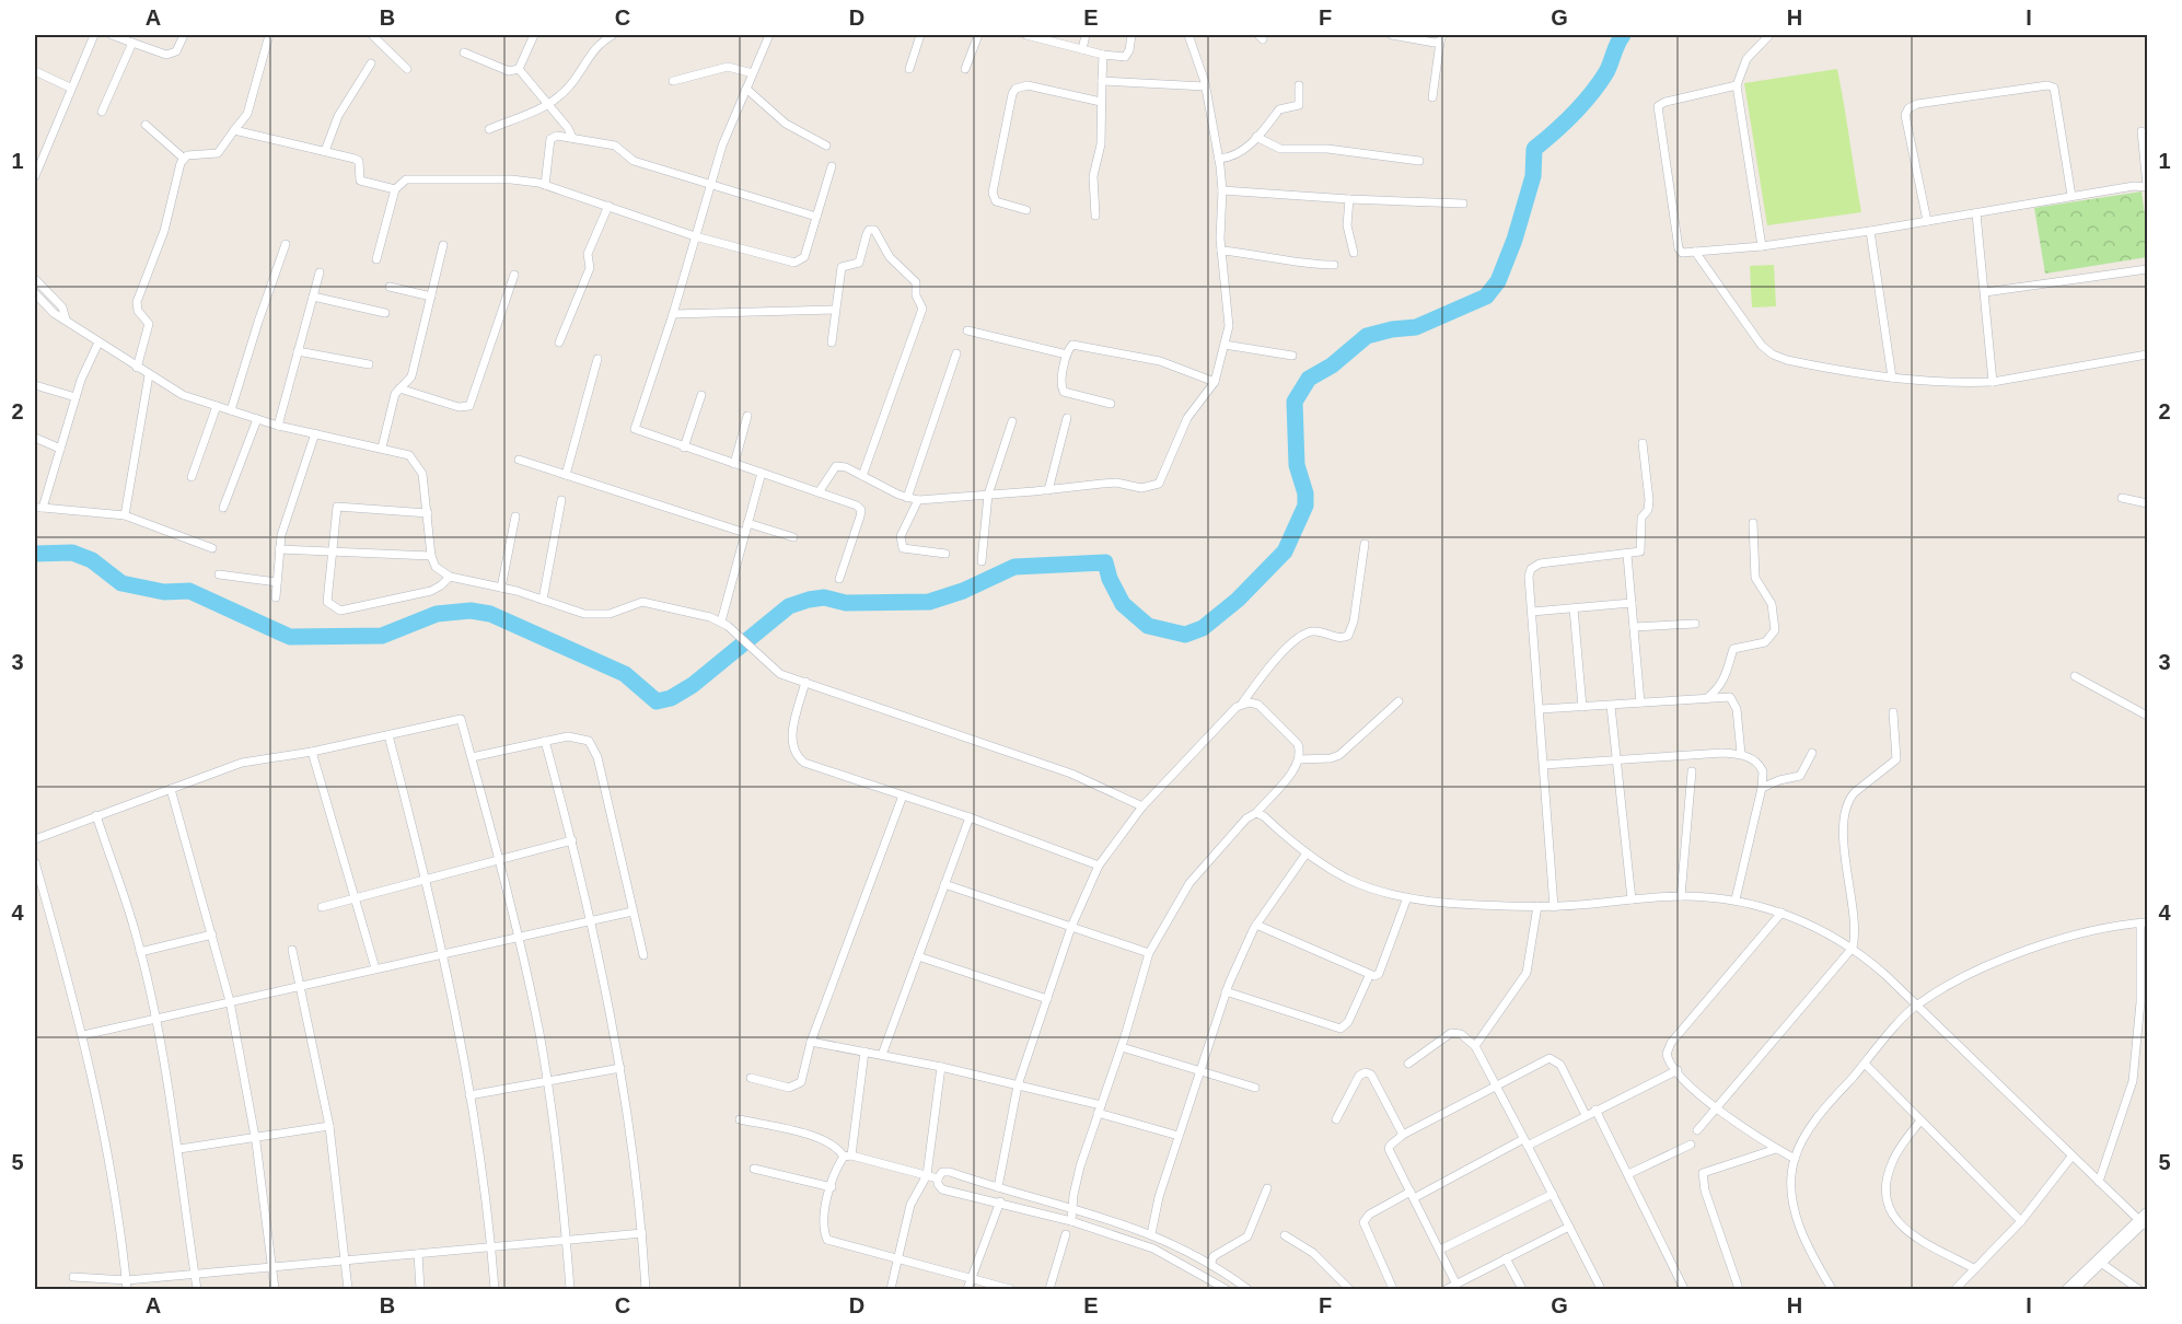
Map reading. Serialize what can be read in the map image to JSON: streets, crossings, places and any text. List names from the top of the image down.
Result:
{
  "grid": {
    "columns": [
      "A",
      "B",
      "C",
      "D",
      "E",
      "F",
      "G",
      "H",
      "I"
    ],
    "rows": [
      "1",
      "2",
      "3",
      "4",
      "5"
    ]
  }
}
